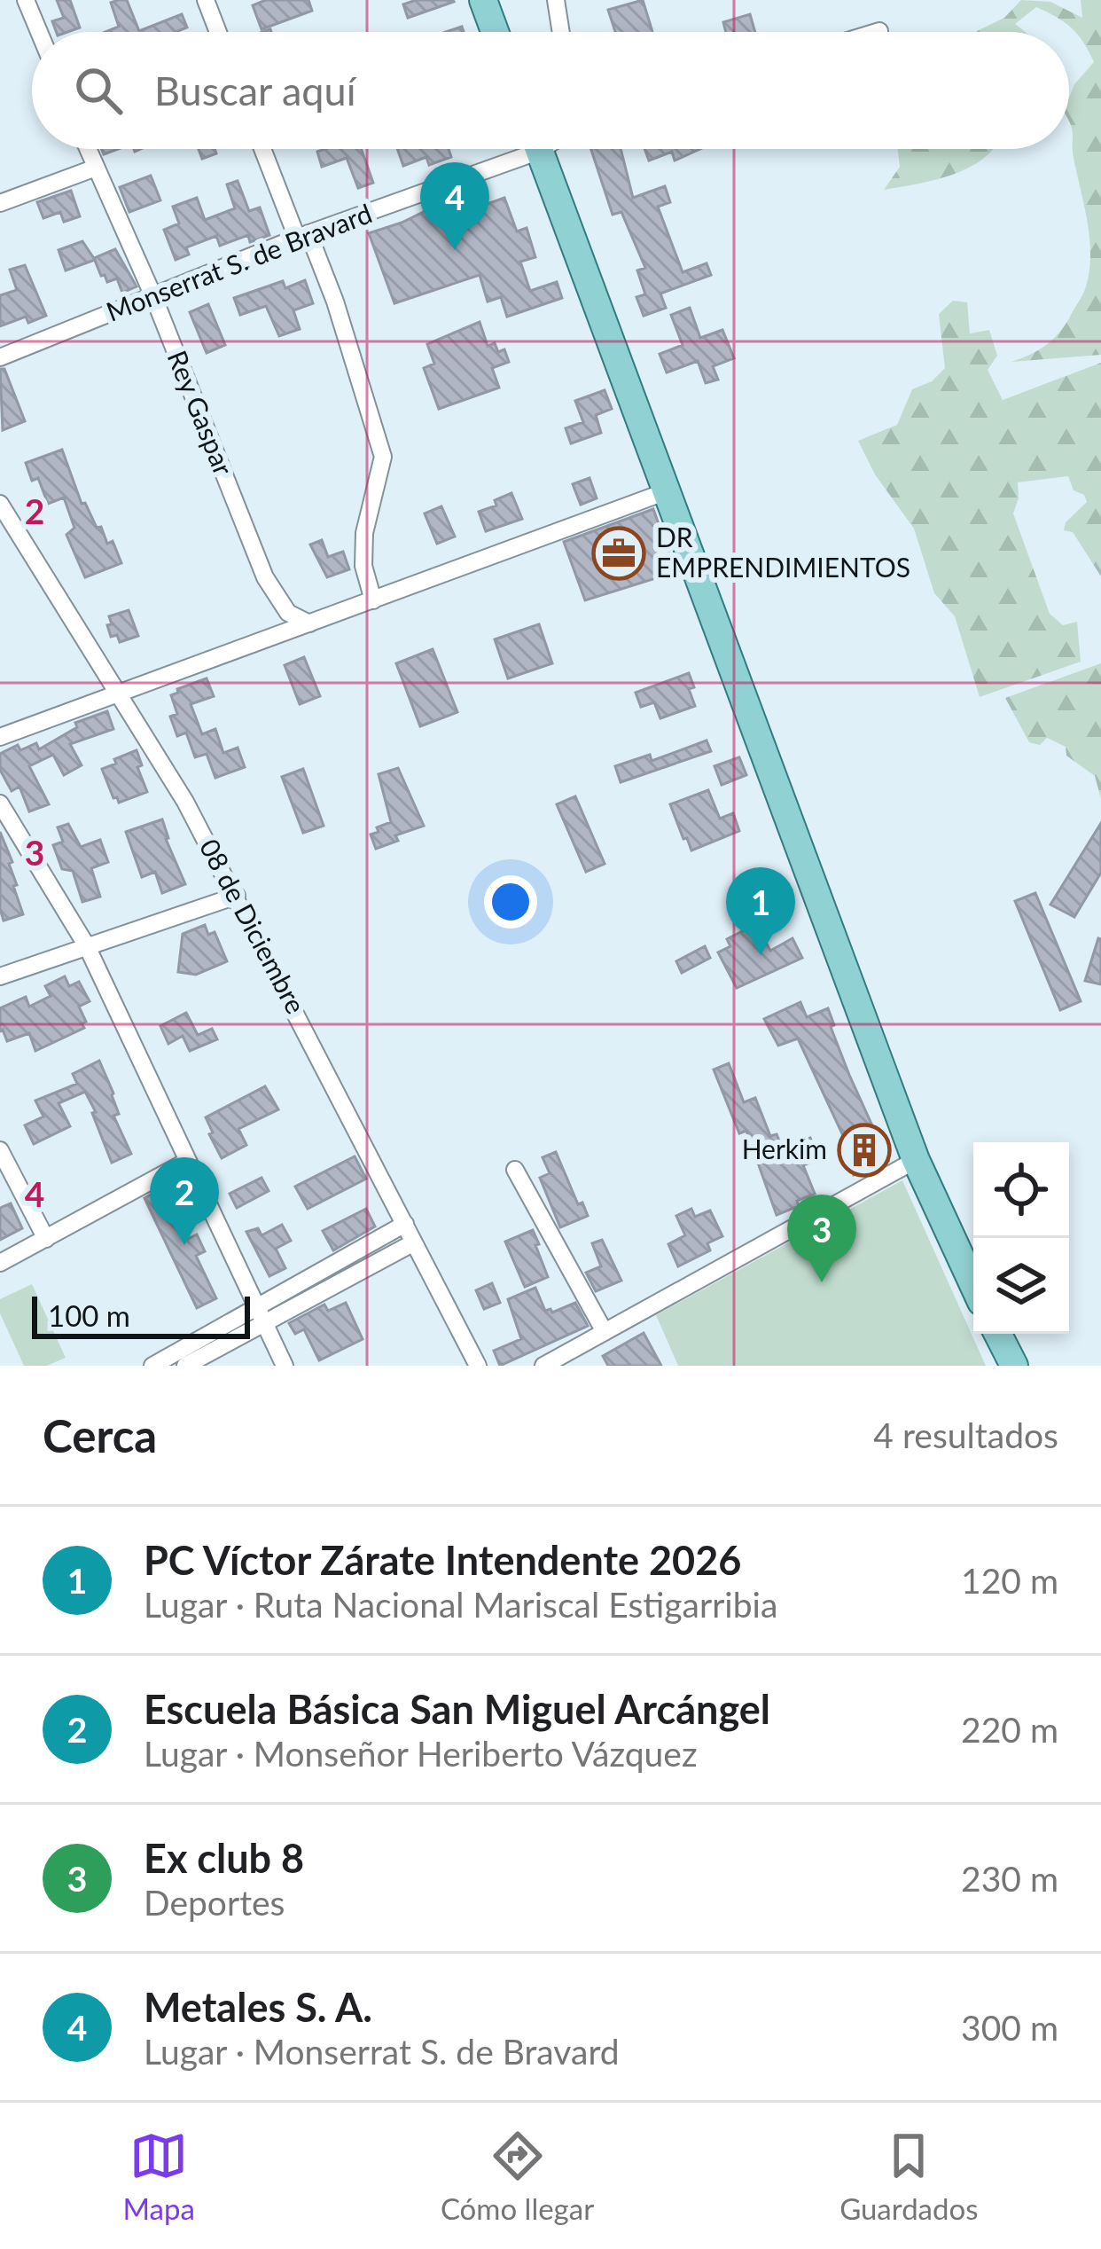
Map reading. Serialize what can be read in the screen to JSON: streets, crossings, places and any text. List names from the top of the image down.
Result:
{
  "streets": {
    "street": ["Monserrat S. de Bravard", "Rey Gaspar", "08 de Diciembre"]
  },
  "crossings": [
    ["Monserrat S. de Bravard", "Rey Gaspar"]
  ],
  "places": {
    "office": ["DR EMPRENDIMIENTOS"],
    "building": ["Herkim"]
  },
  "scale_bar": "100 m",
  "page": {
    "search": "Buscar aquí",
    "pins": [
      "4",
      "1",
      "2",
      "3"
    ],
    "scale": "100 m",
    "heading": ["Cerca", "4 resultados"],
    "list": [
      {
        "mark": "1",
        "name": "PC Víctor Zárate Intendente 2026",
        "note": "Lugar · Ruta Nacional Mariscal Estigarribia",
        "value": "120 m"
      },
      {
        "mark": "2",
        "name": "Escuela Básica San Miguel Arcángel",
        "note": "Lugar · Monseñor Heriberto Vázquez",
        "value": "220 m"
      },
      {
        "mark": "3",
        "name": "Ex club 8",
        "note": "Deportes",
        "value": "230 m"
      },
      {
        "mark": "4",
        "name": "Metales S. A.",
        "note": "Lugar · Monserrat S. de Bravard",
        "value": "300 m"
      }
    ],
    "nav": ["Mapa", "Cómo llegar", "Guardados"]
  },
  "grid": {
    "rows": ["2", "3", "4"]
  }
}
